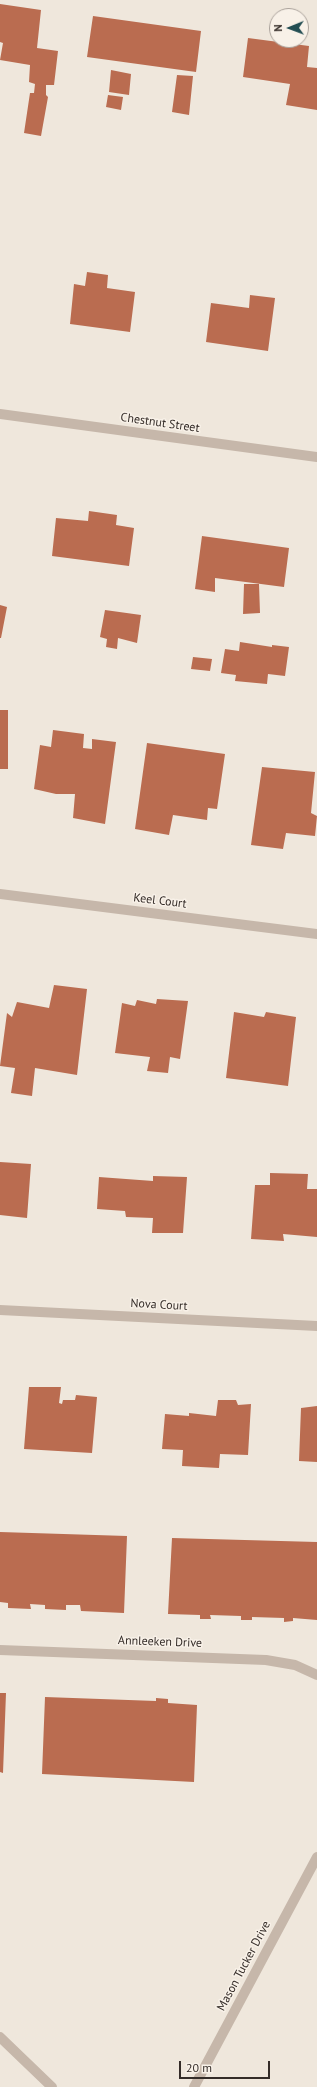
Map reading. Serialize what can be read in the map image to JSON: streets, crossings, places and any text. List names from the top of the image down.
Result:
{
  "streets": {
    "street": [
      "Chestnut Street",
      "Keel Court",
      "Nova Court",
      "Annleeken Drive",
      "Mason Tucker Drive"
    ]
  },
  "scale_bar": "20 m",
  "north": "left"
}
